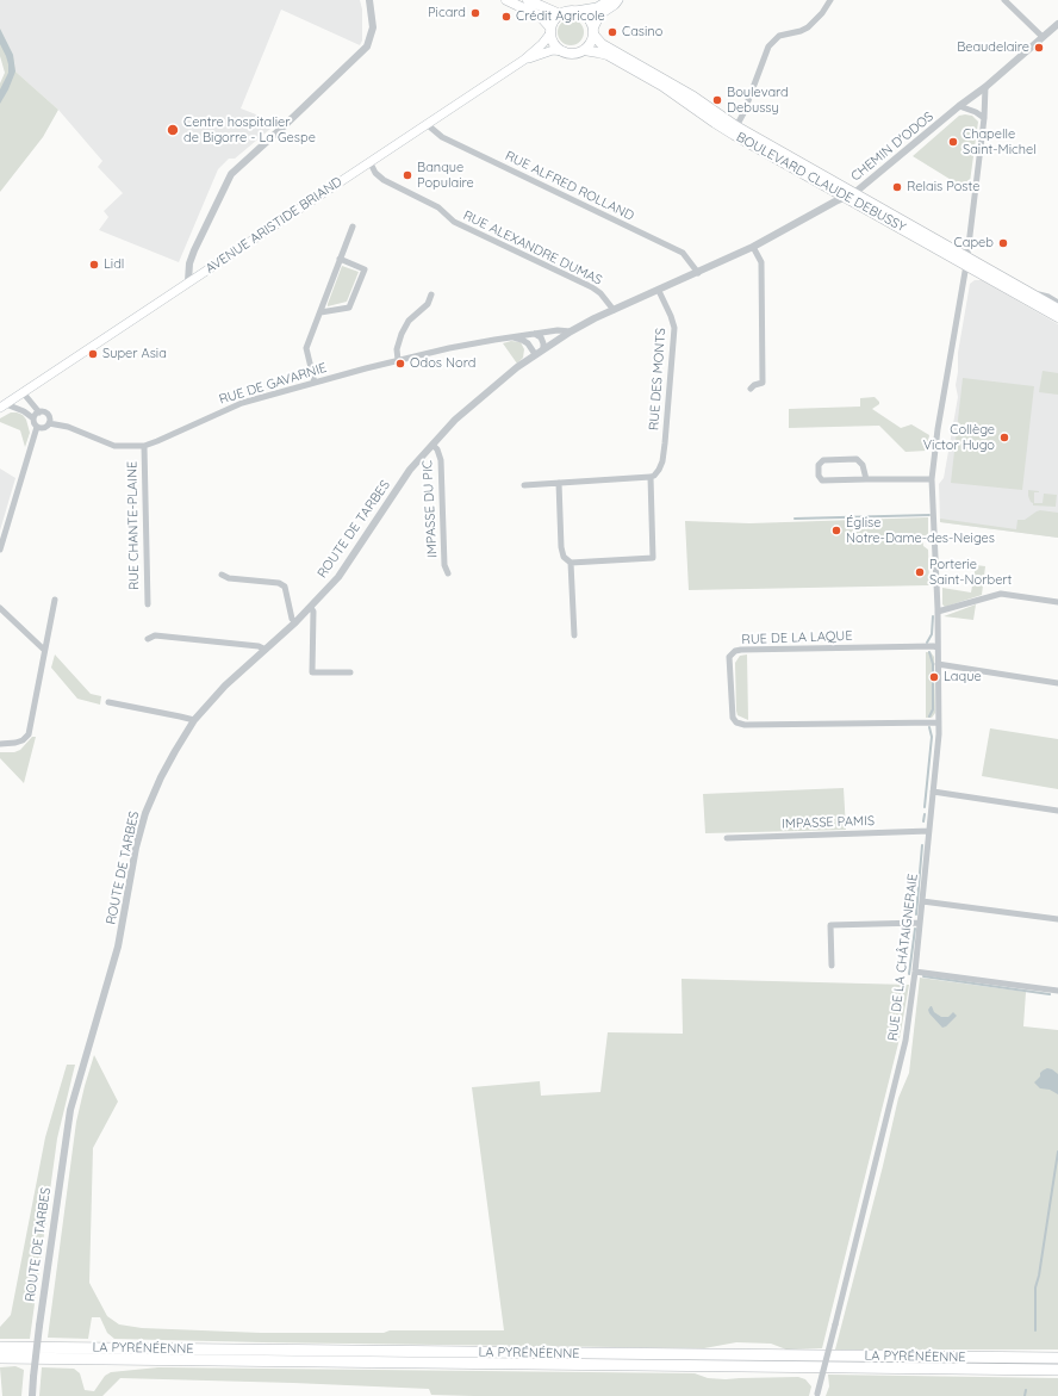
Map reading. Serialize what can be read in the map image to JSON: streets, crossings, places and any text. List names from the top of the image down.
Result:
{
  "streets": {
    "highway": ["LA PYRÉNÉENNE"],
    "main road": ["BOULEVARD CLAUDE DEBUSSY", "AVENUE ARISTIDE BRIAND"],
    "street": [
      "CHEMIN D'ODOS",
      "RUE ALFRED ROLLAND",
      "RUE ALEXANDRE DUMAS",
      "RUE DES MONTS",
      "RUE DE GAVARNIE",
      "IMPASSE DU PIC",
      "RUE CHANTE-PLAINE",
      "ROUTE DE TARBES",
      "RUE DE LA LAQUE",
      "IMPASSE PAMIS",
      "RUE DE LA CHÂTAIGNERAIE"
    ]
  },
  "crossings": [
    ["CHEMIN D'ODOS", "BOULEVARD CLAUDE DEBUSSY"],
    ["CHEMIN D'ODOS", "RUE ALFRED ROLLAND"],
    ["CHEMIN D'ODOS", "RUE ALEXANDRE DUMAS"],
    ["CHEMIN D'ODOS", "RUE DES MONTS"],
    ["CHEMIN D'ODOS", "ROUTE DE TARBES"],
    ["CHEMIN D'ODOS", "RUE DE LA CHÂTAIGNERAIE"],
    ["BOULEVARD CLAUDE DEBUSSY", "AVENUE ARISTIDE BRIAND"],
    ["BOULEVARD CLAUDE DEBUSSY", "RUE DE LA CHÂTAIGNERAIE"],
    ["RUE ALFRED ROLLAND", "AVENUE ARISTIDE BRIAND"],
    ["AVENUE ARISTIDE BRIAND", "RUE ALEXANDRE DUMAS"],
    ["RUE ALEXANDRE DUMAS", "ROUTE DE TARBES"],
    ["RUE DE GAVARNIE", "RUE CHANTE-PLAINE"],
    ["RUE DE GAVARNIE", "ROUTE DE TARBES"],
    ["IMPASSE DU PIC", "ROUTE DE TARBES"],
    ["RUE DE LA LAQUE", "RUE DE LA CHÂTAIGNERAIE"],
    ["IMPASSE PAMIS", "RUE DE LA CHÂTAIGNERAIE"]
  ],
  "places": [
    "Picard",
    "Crédit Agricole",
    "Casino",
    "Beaudelaire",
    "Boulevard Debussy",
    "Centre hospitalier de Bigorre - La Gespe",
    "Chapelle Saint-Michel",
    "Banque Populaire",
    "Relais Poste",
    "Capeb",
    "Lidl",
    "Super Asia",
    "Odos Nord",
    "Collège Victor Hugo",
    "Église Notre-Dame-des-Neiges",
    "Porterie Saint-Norbert",
    "Laque"
  ]
}
